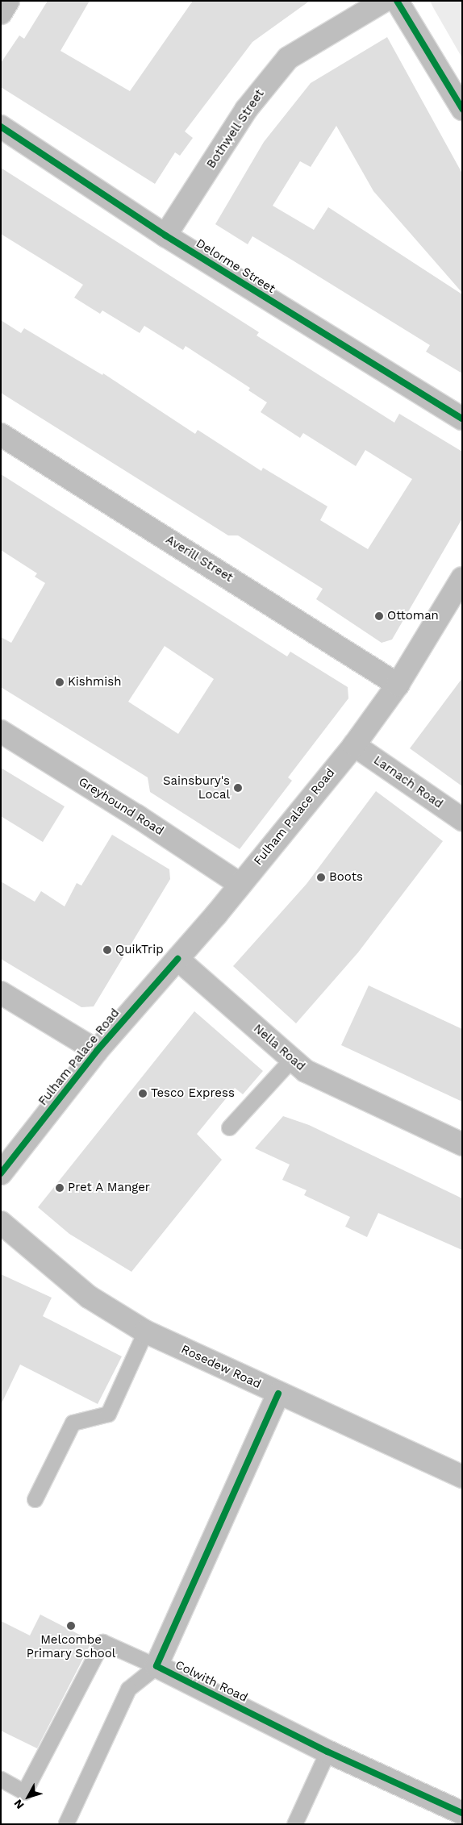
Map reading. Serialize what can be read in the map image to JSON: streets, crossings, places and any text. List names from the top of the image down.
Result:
{
  "streets": {
    "street": [
      "Bothwell Street",
      "Delorme Street",
      "Averill Street",
      "Larnach Road",
      "Greyhound Road",
      "Fulham Palace Road",
      "Nella Road",
      "Rosedew Road",
      "Colwith Road"
    ]
  },
  "crossings": [
    ["Bothwell Street", "Delorme Street"],
    ["Averill Street", "Fulham Palace Road"],
    ["Larnach Road", "Fulham Palace Road"],
    ["Greyhound Road", "Fulham Palace Road"],
    ["Fulham Palace Road", "Nella Road"],
    ["Rosedew Road", "Colwith Road"]
  ],
  "places": [
    "Ottoman",
    "Kishmish",
    "Sainsbury's Local",
    "Boots",
    "QuikTrip",
    "Tesco Express",
    "Pret A Manger",
    "Melcombe Primary School"
  ],
  "north": "bottom left"
}
